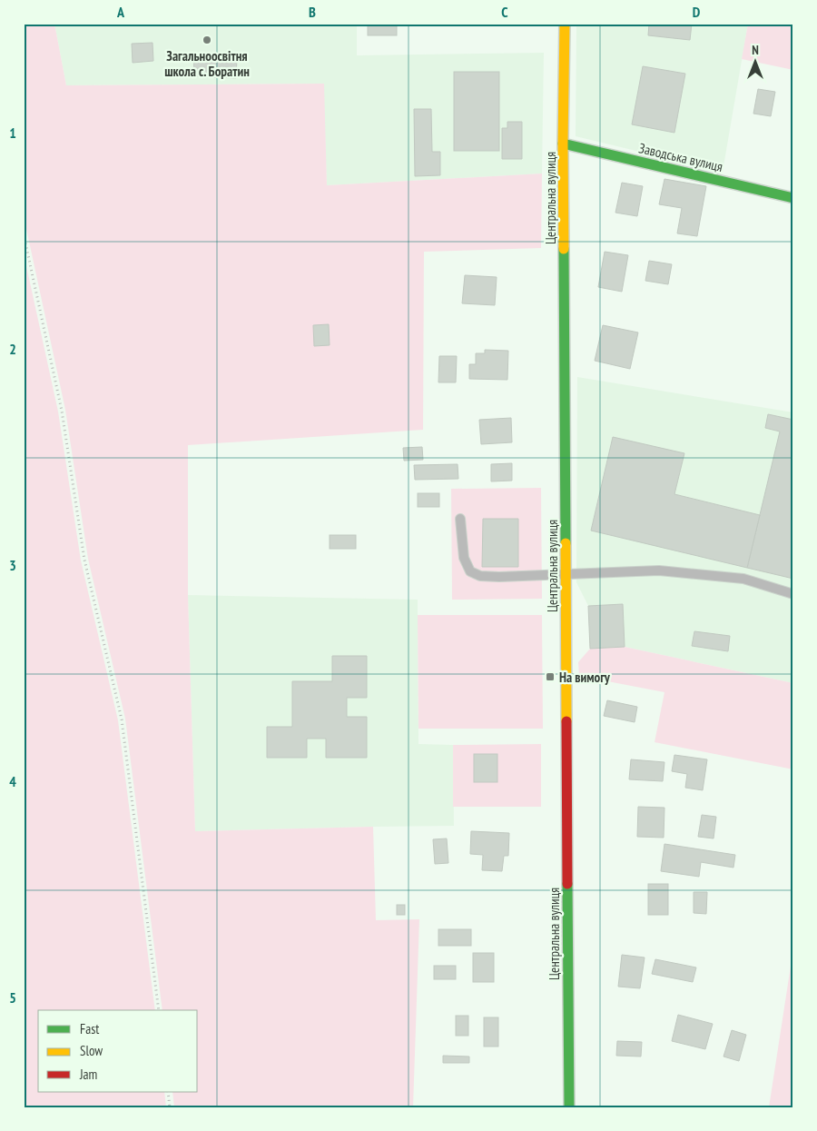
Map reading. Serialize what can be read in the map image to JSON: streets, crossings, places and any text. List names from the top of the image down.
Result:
{
  "streets": {
    "street": ["Заводська вулиця", "Центральна вулиця"]
  },
  "crossings": [
    ["Заводська вулиця", "Центральна вулиця"]
  ],
  "places": {
    "other": ["Загальноосвітня школа с. Боратин"],
    "transit": ["На вимогу"]
  },
  "legend": ["Fast", "Slow", "Jam"],
  "north": "top",
  "grid": {
    "columns": [
      "A",
      "B",
      "C",
      "D"
    ],
    "rows": [
      "1",
      "2",
      "3",
      "4",
      "5"
    ]
  }
}
